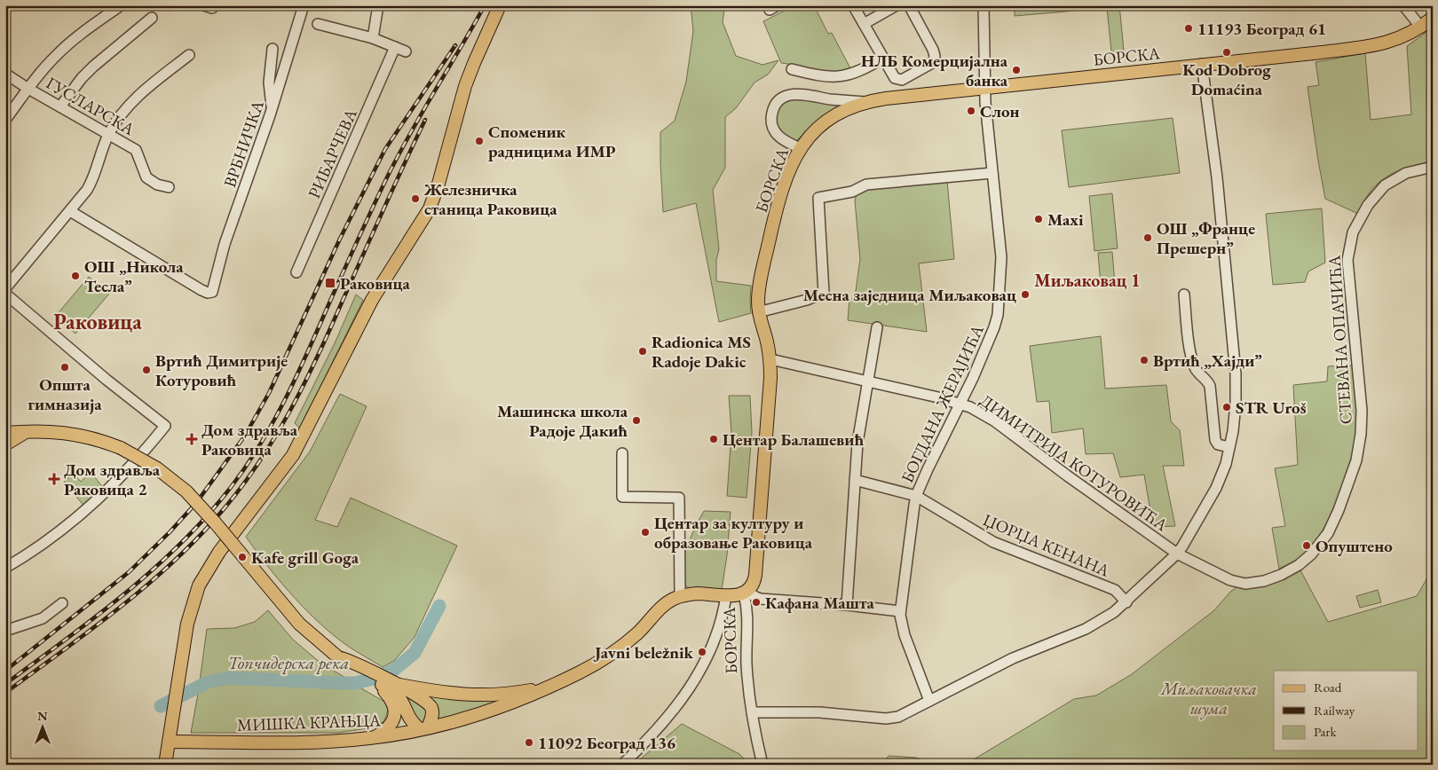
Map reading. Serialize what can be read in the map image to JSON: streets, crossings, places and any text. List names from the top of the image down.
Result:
{
  "streets": {
    "main road": ["БОРСКА", "МИШКА КРАЊЦА"],
    "street": [
      "ГУСЛАРСКА",
      "ВРБНИЧКА",
      "РИБАРЧЕВА",
      "СТЕВАНА ОПАЧИЋА",
      "БОГДАНА ЖЕРАЈИЋА",
      "ДИМИТРИЈА КОТУРОВИЋА",
      "ЏОРЏА КЕНАНА"
    ]
  },
  "crossings": [
    ["БОРСКА", "БОГДАНА ЖЕРАЈИЋА"],
    ["БОРСКА", "ДИМИТРИЈА КОТУРОВИЋА"],
    ["БОРСКА", "МИШКА КРАЊЦА"],
    ["СТЕВАНА ОПАЧИЋА", "ДИМИТРИЈА КОТУРОВИЋА"],
    ["БОГДАНА ЖЕРАЈИЋА", "ДИМИТРИЈА КОТУРОВИЋА"],
    ["БОГДАНА ЖЕРАЈИЋА", "ЏОРЏА КЕНАНА"],
    ["БОГДАНА ЖЕРАЈИЋА", "МИШКА КРАЊЦА"]
  ],
  "districts": ["Миљаковац 1", "Раковица"],
  "water": ["Топчидерска река"],
  "parks": ["Миљаковачка шума"],
  "places": {
    "other": [
      "11193 Београд 61",
      "Kod Dobrog Domaćina",
      "НЛБ Комерцијална банка",
      "Слон",
      "Споменик радницима ИМР",
      "Железничка станица Раковица",
      "Maxi",
      "ОШ „Франце Прешерн”",
      "ОШ „Никола Тесла”",
      "Месна заједница Миљаковац",
      "Radionica MS Radoje Dakic",
      "Вртић „Хајди”",
      "Општа гимназија",
      "Вртић Димитрије Котуровић",
      "STR Uroš",
      "Машинска школа Радоје Дакић",
      "Центар Балашевић",
      "Центар за културу и образовање Раковица",
      "Опуштено",
      "Kafe grill Goga",
      "Кафана Машта",
      "Javni beležnik",
      "11092 Београд 136"
    ],
    "transit": ["Раковица"],
    "health": ["Дом здравља Раковица", "Дом здравља Раковица 2"]
  },
  "legend": ["Road", "Railway", "Park"],
  "north": "top"
}
